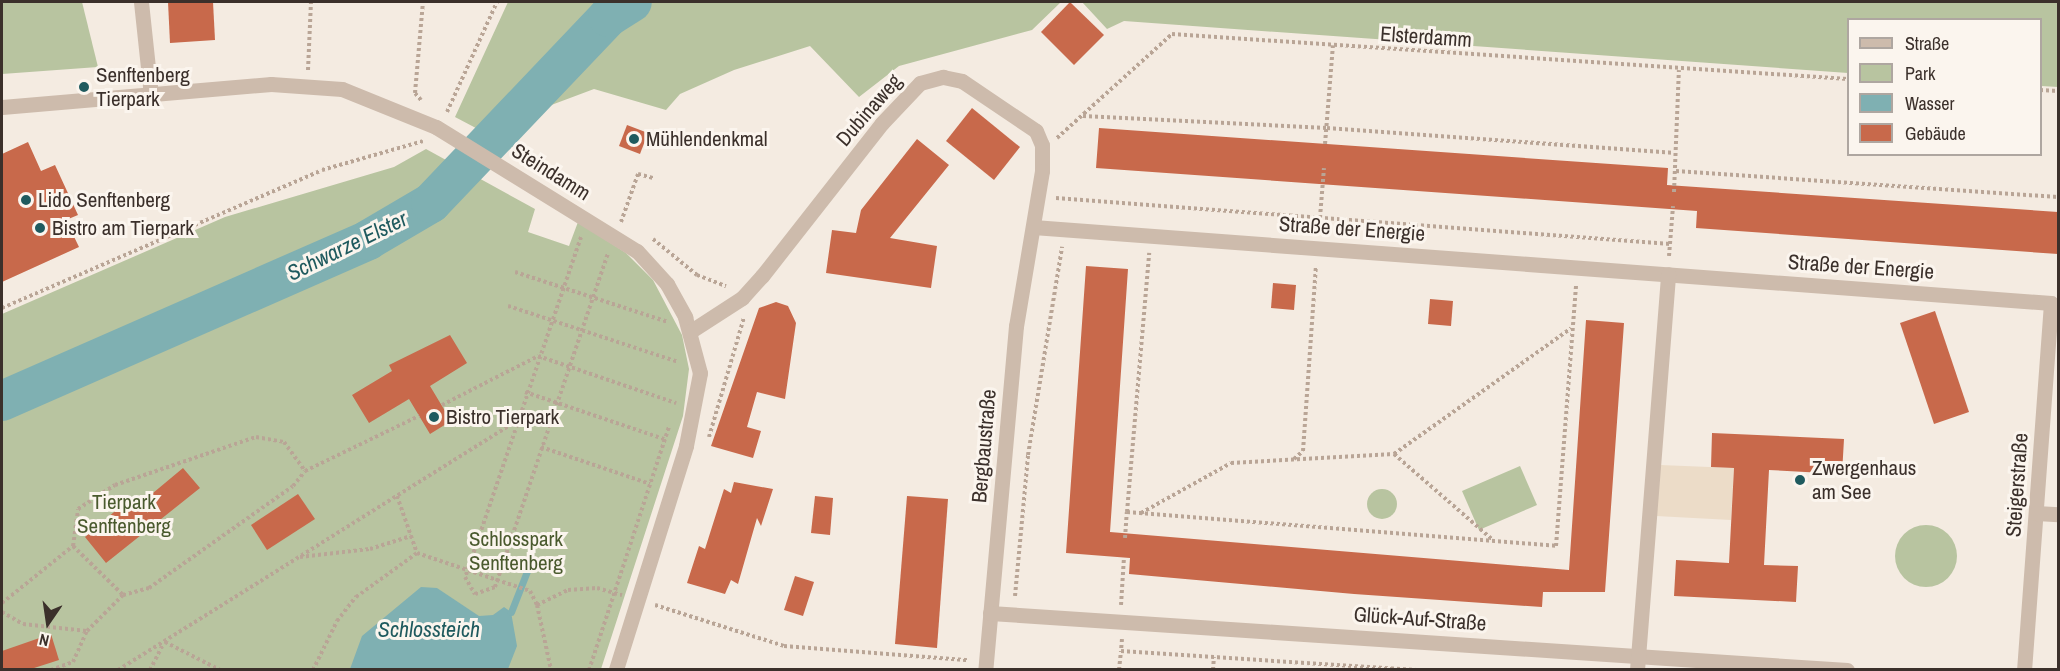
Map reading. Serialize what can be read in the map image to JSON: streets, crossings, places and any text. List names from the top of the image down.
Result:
{
  "streets": {
    "street": [
      "Dubinaweg",
      "Steindamm",
      "Straße der Energie",
      "Bergbaustraße",
      "Steigerstraße",
      "Glück-Auf-Straße"
    ],
    "path": ["Elsterdamm"]
  },
  "crossings": [
    ["Elsterdamm", "Dubinaweg"],
    ["Dubinaweg", "Steindamm"],
    ["Straße der Energie", "Bergbaustraße"],
    ["Straße der Energie", "Steigerstraße"],
    ["Bergbaustraße", "Glück-Auf-Straße"]
  ],
  "water": ["Schwarze Elster", "Schlossteich"],
  "parks": ["Tierpark Senftenberg", "Schlosspark Senftenberg"],
  "places": [
    "Senftenberg Tierpark",
    "Mühlendenkmal",
    "Lido Senftenberg",
    "Bistro am Tierpark",
    "Bistro Tierpark",
    "Zwergenhaus am See"
  ],
  "legend": [
    "Straße",
    "Park",
    "Wasser",
    "Gebäude"
  ],
  "north": "bottom"
}
